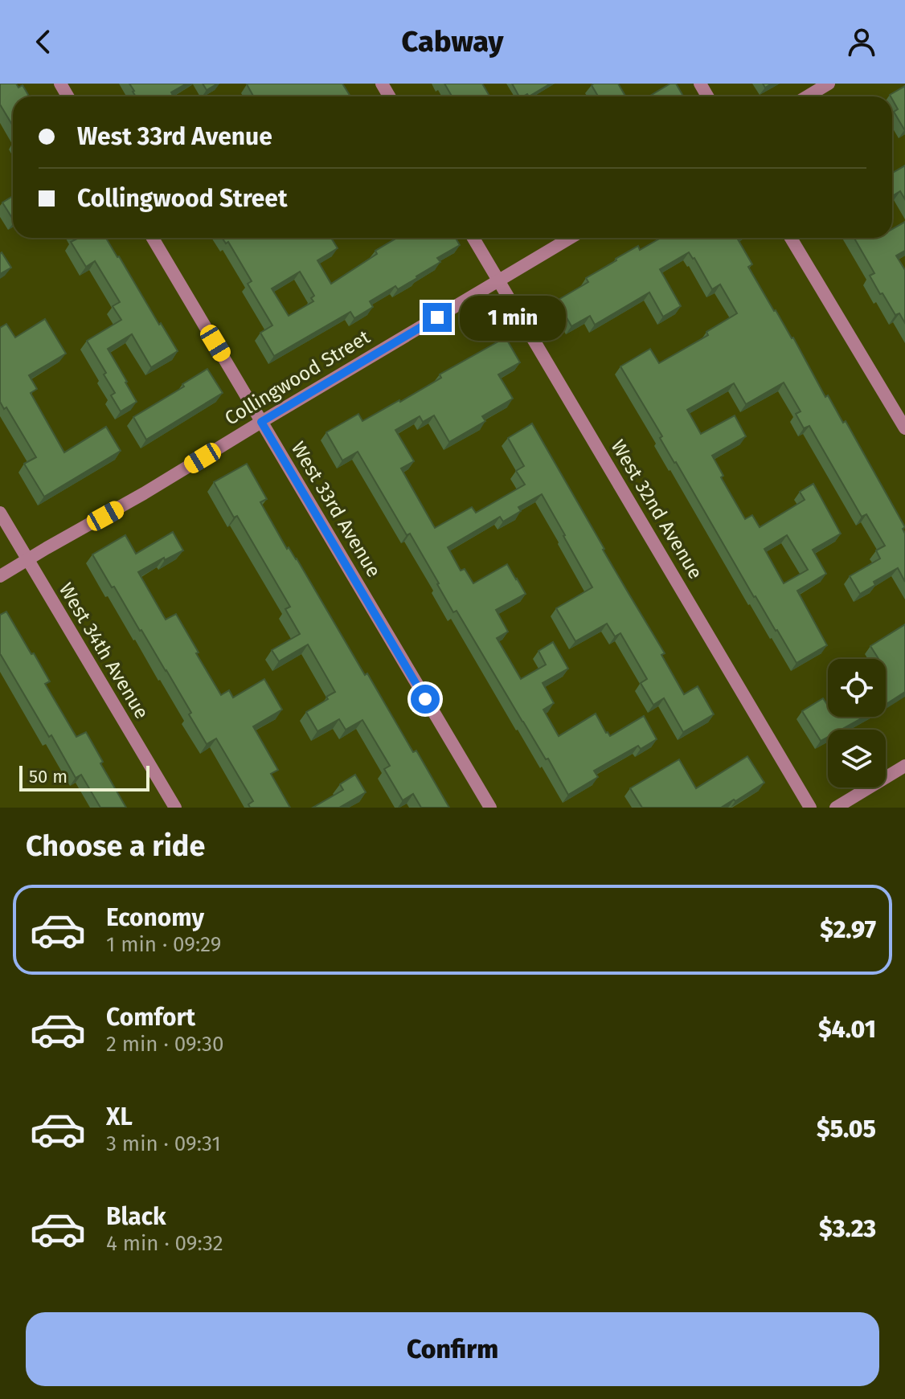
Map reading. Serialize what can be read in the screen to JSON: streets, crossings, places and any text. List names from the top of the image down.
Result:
{
  "streets": {
    "street": [
      "Collingwood Street",
      "West 33rd Avenue",
      "West 32nd Avenue",
      "West 34th Avenue"
    ]
  },
  "crossings": [
    ["Collingwood Street", "West 33rd Avenue"],
    ["Collingwood Street", "West 32nd Avenue"],
    ["Collingwood Street", "West 34th Avenue"]
  ],
  "scale_bar": "50 m",
  "page": {
    "header": "Cabway",
    "banner": ["West 33rd Avenue", "Collingwood Street"],
    "bubble": "1 min",
    "scale": "50 m",
    "heading": "Choose a ride",
    "list": [
      {
        "name": "Economy",
        "note": "1 min · 09:29",
        "value": "$2.97"
      },
      {
        "name": "Comfort",
        "note": "2 min · 09:30",
        "value": "$4.01"
      },
      {
        "name": "XL",
        "note": "3 min · 09:31",
        "value": "$5.05"
      },
      {
        "name": "Black",
        "note": "4 min · 09:32",
        "value": "$3.23"
      }
    ],
    "buttons": "Confirm"
  }
}
